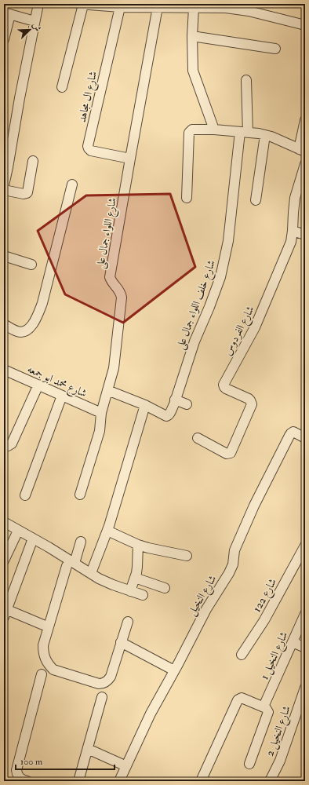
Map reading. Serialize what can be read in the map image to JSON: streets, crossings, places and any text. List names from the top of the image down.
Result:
{
  "streets": {
    "street": [
      "شارع ال مجاهد",
      "شارع اللواء جمال على",
      "شارع خلف اللواء جمال على",
      "شارع الفردوس",
      "شارع محمد ابو جمعه",
      "شارع النخيل",
      "شارع 122",
      "شارع النخيل 1",
      "شارع النخيل 2"
    ]
  },
  "crossings": [
    ["شارع ال مجاهد", "شارع اللواء جمال على"],
    ["شارع اللواء جمال على", "شارع خلف اللواء جمال على"],
    ["شارع اللواء جمال على", "شارع محمد ابو جمعه"]
  ],
  "scale_bar": "100 m",
  "north": "top right"
}
